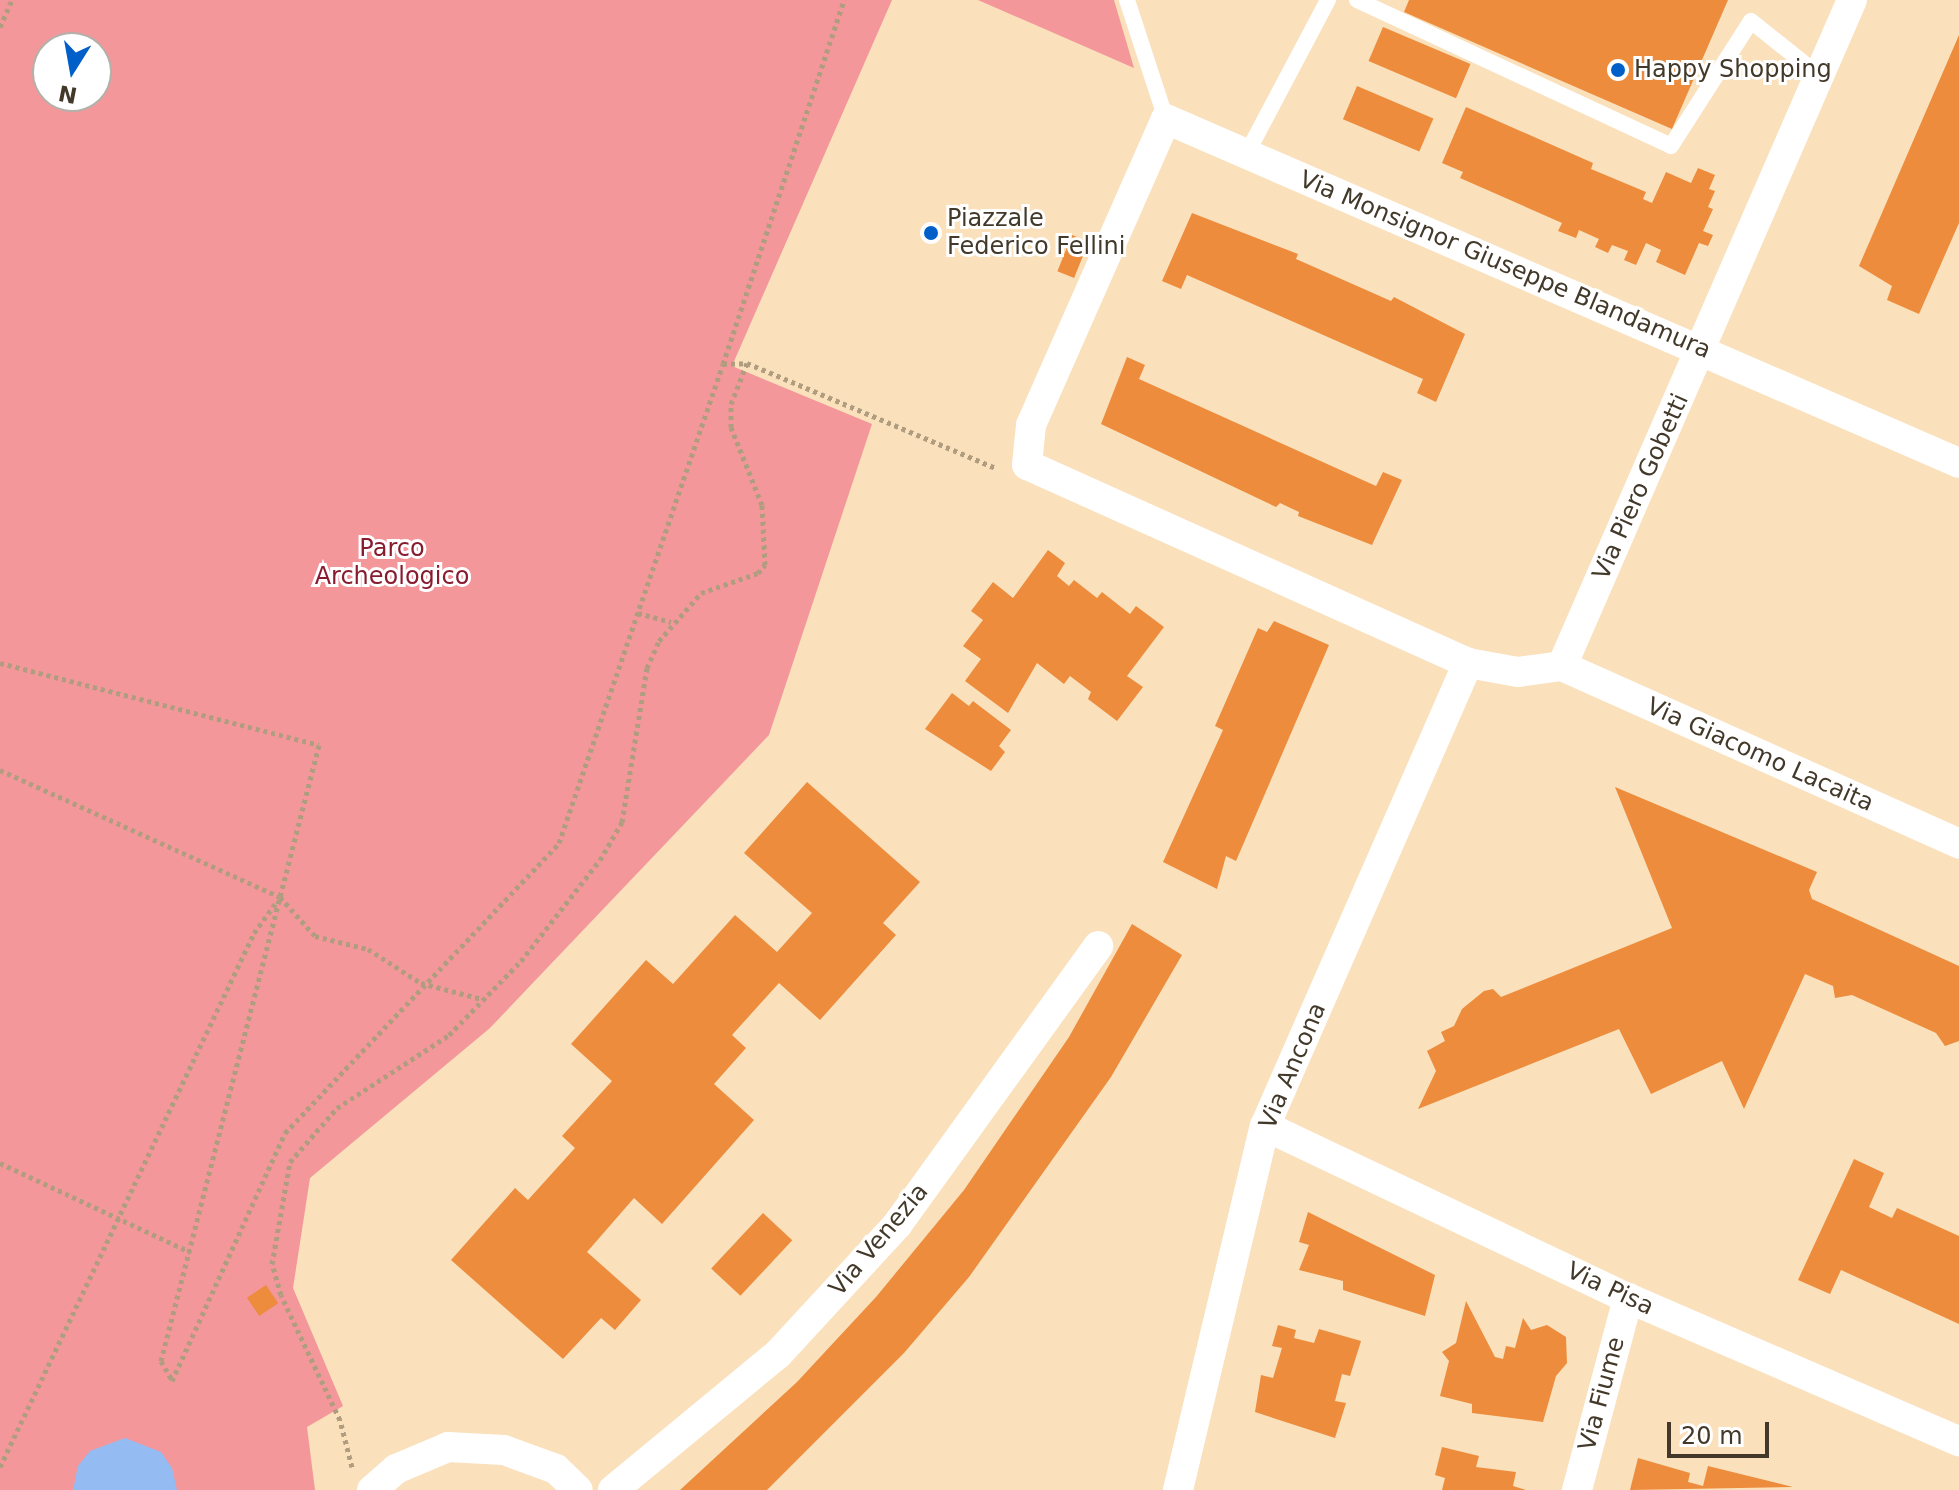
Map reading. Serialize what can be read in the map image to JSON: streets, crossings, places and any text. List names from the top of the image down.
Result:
{
  "streets": {
    "street": [
      "Via Monsignor Giuseppe Blandamura",
      "Via Piero Gobetti",
      "Via Giacomo Lacaita",
      "Via Ancona",
      "Via Venezia",
      "Via Pisa",
      "Via Fiume"
    ]
  },
  "crossings": [
    ["Via Monsignor Giuseppe Blandamura", "Via Piero Gobetti"],
    ["Via Piero Gobetti", "Via Giacomo Lacaita"],
    ["Via Ancona", "Via Pisa"],
    ["Via Pisa", "Via Fiume"]
  ],
  "parks": ["Parco Archeologico"],
  "places": ["Happy Shopping", "Piazzale Federico Fellini"],
  "scale_bar": "20 m",
  "north": "bottom"
}
